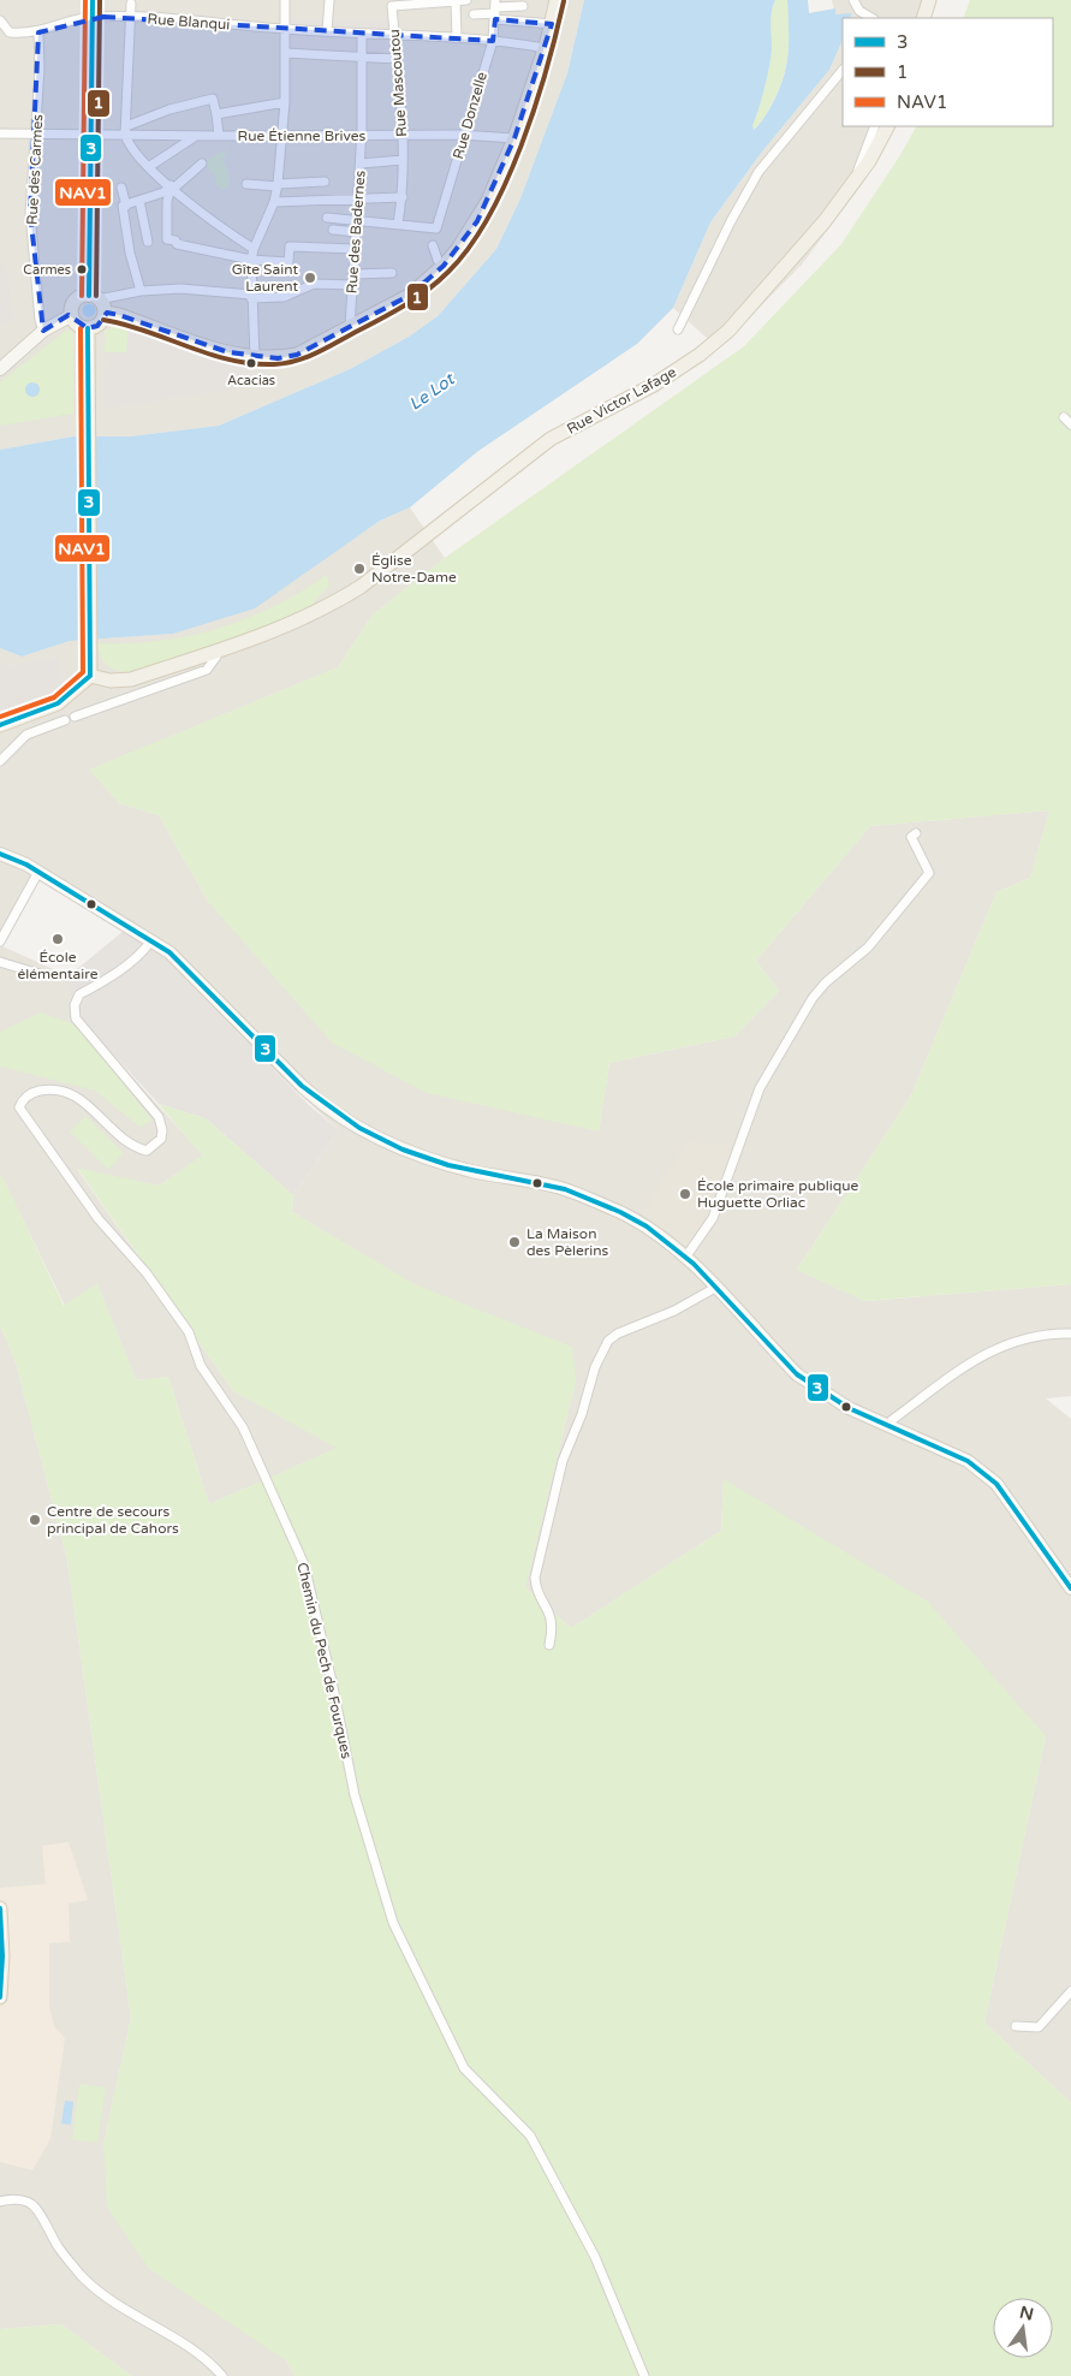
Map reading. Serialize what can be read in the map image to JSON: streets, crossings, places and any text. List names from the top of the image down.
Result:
{
  "streets": {
    "main road": ["Rue Victor Lafage"],
    "street": [
      "Rue Blanqui",
      "Rue Mascoutou",
      "Rue Donzelle",
      "Rue Étienne Brives",
      "Rue des Carmes",
      "Rue des Badernes",
      "Chemin du Pech de Fourques"
    ]
  },
  "crossings": [
    ["Rue Blanqui", "Rue Mascoutou"],
    ["Rue Blanqui", "Rue Donzelle"],
    ["Rue Blanqui", "Rue des Carmes"],
    ["Rue Blanqui", "Rue des Badernes"],
    ["Rue Mascoutou", "Rue Donzelle"],
    ["Rue Mascoutou", "Rue Étienne Brives"],
    ["Rue Donzelle", "Rue Étienne Brives"],
    ["Rue Étienne Brives", "Rue des Carmes"],
    ["Rue Étienne Brives", "Rue des Badernes"]
  ],
  "water": ["Le Lot"],
  "places": [
    "Carmes",
    "Gîte Saint Laurent",
    "Acacias",
    "Église Notre-Dame",
    "École élémentaire",
    "École primaire publique Huguette Orliac",
    "La Maison des Pèlerins",
    "Centre de secours principal de Cahors"
  ],
  "lines": ["transit line 3", "transit line 1", "transit line NAV1"],
  "legend": ["3", "1", "NAV1"],
  "north": "top"
}
